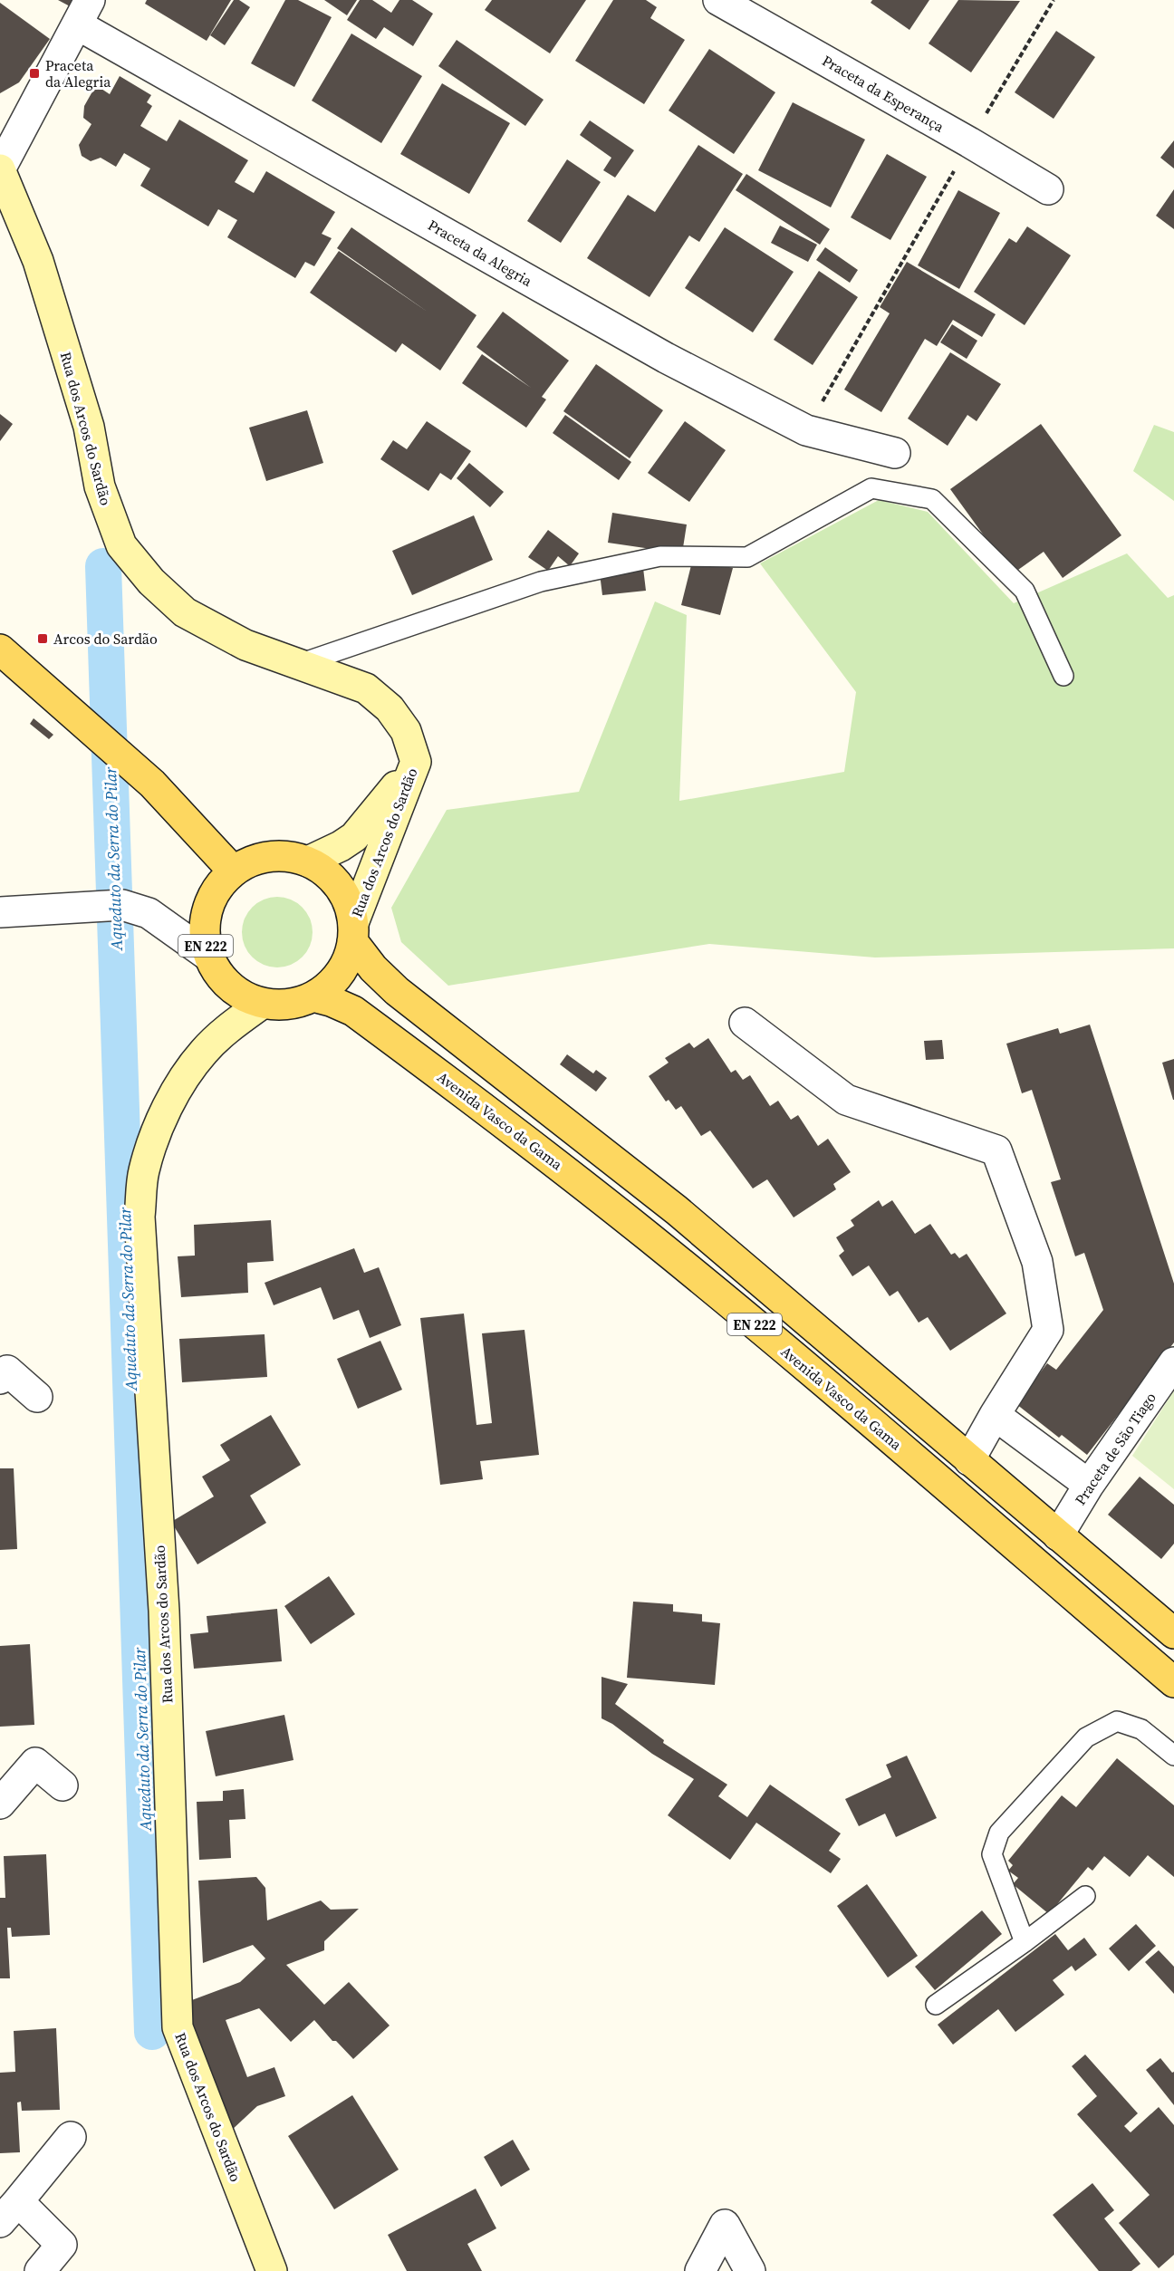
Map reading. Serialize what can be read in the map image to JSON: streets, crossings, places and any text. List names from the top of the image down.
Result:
{
  "streets": {
    "main road": ["Rua dos Arcos do Sardão", "EN 222", "Avenida Vasco da Gama"],
    "street": ["Praceta da Esperança", "Praceta da Alegria", "Praceta de São Tiago"]
  },
  "crossings": [
    ["Rua dos Arcos do Sardão", "EN 222"],
    ["Rua dos Arcos do Sardão", "Avenida Vasco da Gama"],
    ["EN 222", "Avenida Vasco da Gama"],
    ["EN 222", "Praceta de São Tiago"]
  ],
  "water": ["Aqueduto da Serra do Pilar"],
  "places": {
    "transit": ["Praceta da Alegria", "Arcos do Sardão"]
  }
}
